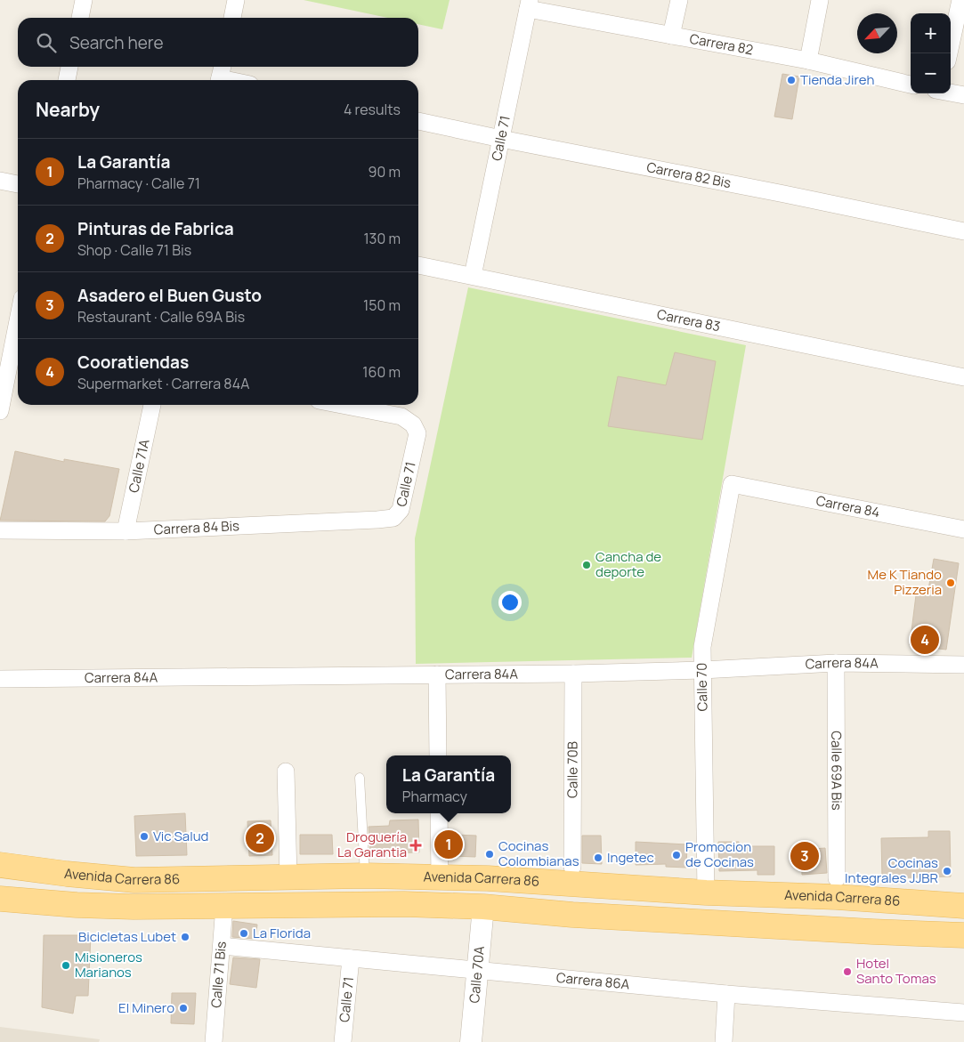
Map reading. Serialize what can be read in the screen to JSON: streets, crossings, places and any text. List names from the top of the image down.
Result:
{
  "streets": {
    "main road": ["Avenida Carrera 86"],
    "street": [
      "Carrera 82",
      "Calle 71",
      "Carrera 82 Bis",
      "Carrera 83",
      "Calle 71A",
      "Carrera 84",
      "Carrera 84 Bis",
      "Carrera 84A",
      "Calle 70",
      "Calle 70B",
      "Calle 69A Bis",
      "Calle 71 Bis",
      "Calle 70A",
      "Carrera 86A"
    ]
  },
  "crossings": [
    ["Carrera 82", "Calle 71"],
    ["Calle 71", "Carrera 82 Bis"],
    ["Calle 71", "Carrera 83"],
    ["Calle 71", "Carrera 84 Bis"],
    ["Calle 71", "Carrera 86A"],
    ["Calle 71A", "Carrera 84 Bis"],
    ["Carrera 84", "Calle 70"],
    ["Carrera 84A", "Calle 70"],
    ["Carrera 84A", "Calle 70B"],
    ["Carrera 84A", "Calle 69A Bis"],
    ["Calle 70", "Avenida Carrera 86"],
    ["Avenida Carrera 86", "Calle 71 Bis"],
    ["Avenida Carrera 86", "Calle 70A"],
    ["Calle 71 Bis", "Carrera 86A"],
    ["Calle 70A", "Carrera 86A"]
  ],
  "places": {
    "other": [
      "Tienda Jireh",
      "Cancha de deporte",
      "Me K Tiando Pizzeria",
      "Vic Salud",
      "Cocinas Colombianas",
      "Promocion de Cocinas",
      "Ingetec",
      "Cocinas Integrales JJBR",
      "La Florida",
      "Bicicletas Lubet",
      "Misioneros Marianos",
      "Hotel Santo Tomas",
      "El Minero"
    ],
    "health": ["Droguería La Garantia"]
  },
  "north": "bottom left",
  "page": {
    "map_buttons": ["+", "−"],
    "search": "Search here",
    "heading": ["Nearby", "4 results"],
    "list": [
      {
        "mark": "1",
        "name": "La Garantía",
        "note": "Pharmacy · Calle 71",
        "value": "90 m"
      },
      {
        "mark": "2",
        "name": "Pinturas de Fabrica",
        "note": "Shop · Calle 71 Bis",
        "value": "130 m"
      },
      {
        "mark": "3",
        "name": "Asadero el Buen Gusto",
        "note": "Restaurant · Calle 69A Bis",
        "value": "150 m"
      },
      {
        "mark": "4",
        "name": "Cooratiendas",
        "note": "Supermarket · Carrera 84A",
        "value": "160 m"
      }
    ],
    "pins": [
      "4",
      "2",
      "1",
      "3"
    ],
    "popup": ["La Garantía", "Pharmacy"]
  }
}
